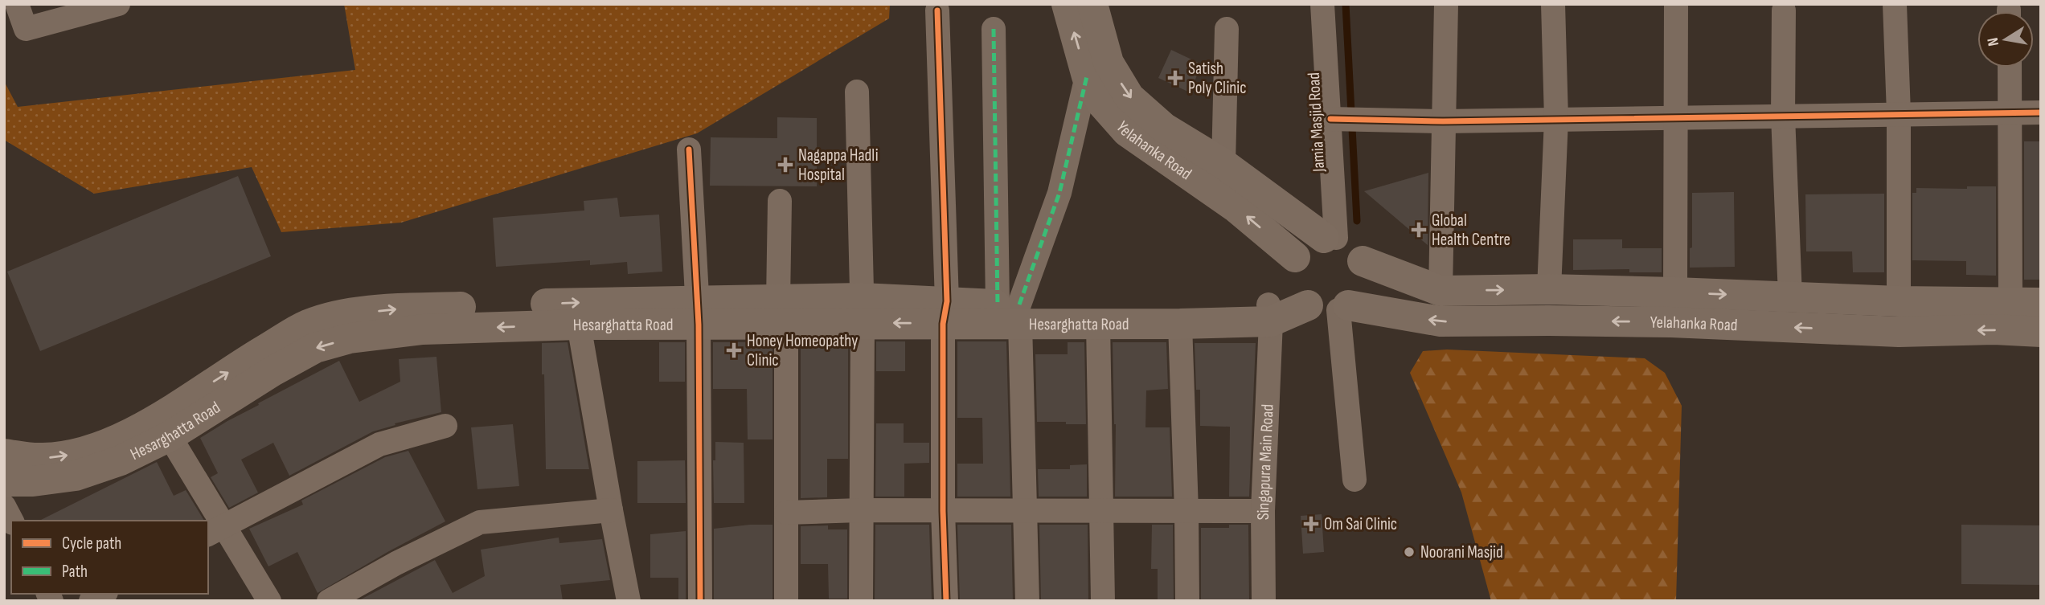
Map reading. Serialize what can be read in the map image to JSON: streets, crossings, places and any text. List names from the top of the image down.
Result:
{
  "streets": {
    "main road": ["Yelahanka Road", "Hesarghatta Road"],
    "street": ["Jamia Masjid Road", "Singapura Main Road"]
  },
  "crossings": [
    ["Jamia Masjid Road", "Yelahanka Road"],
    ["Jamia Masjid Road", "Hesarghatta Road"],
    ["Yelahanka Road", "Hesarghatta Road"],
    ["Hesarghatta Road", "Singapura Main Road"]
  ],
  "places": {
    "health": [
      "Satish Poly Clinic",
      "Nagappa Hadli Hospital",
      "Global Health Centre",
      "Honey Homeopathy Clinic",
      "Om Sai Clinic"
    ],
    "other": ["Noorani Masjid"]
  },
  "legend": ["Cycle path", "Path"],
  "north": "left"
}
